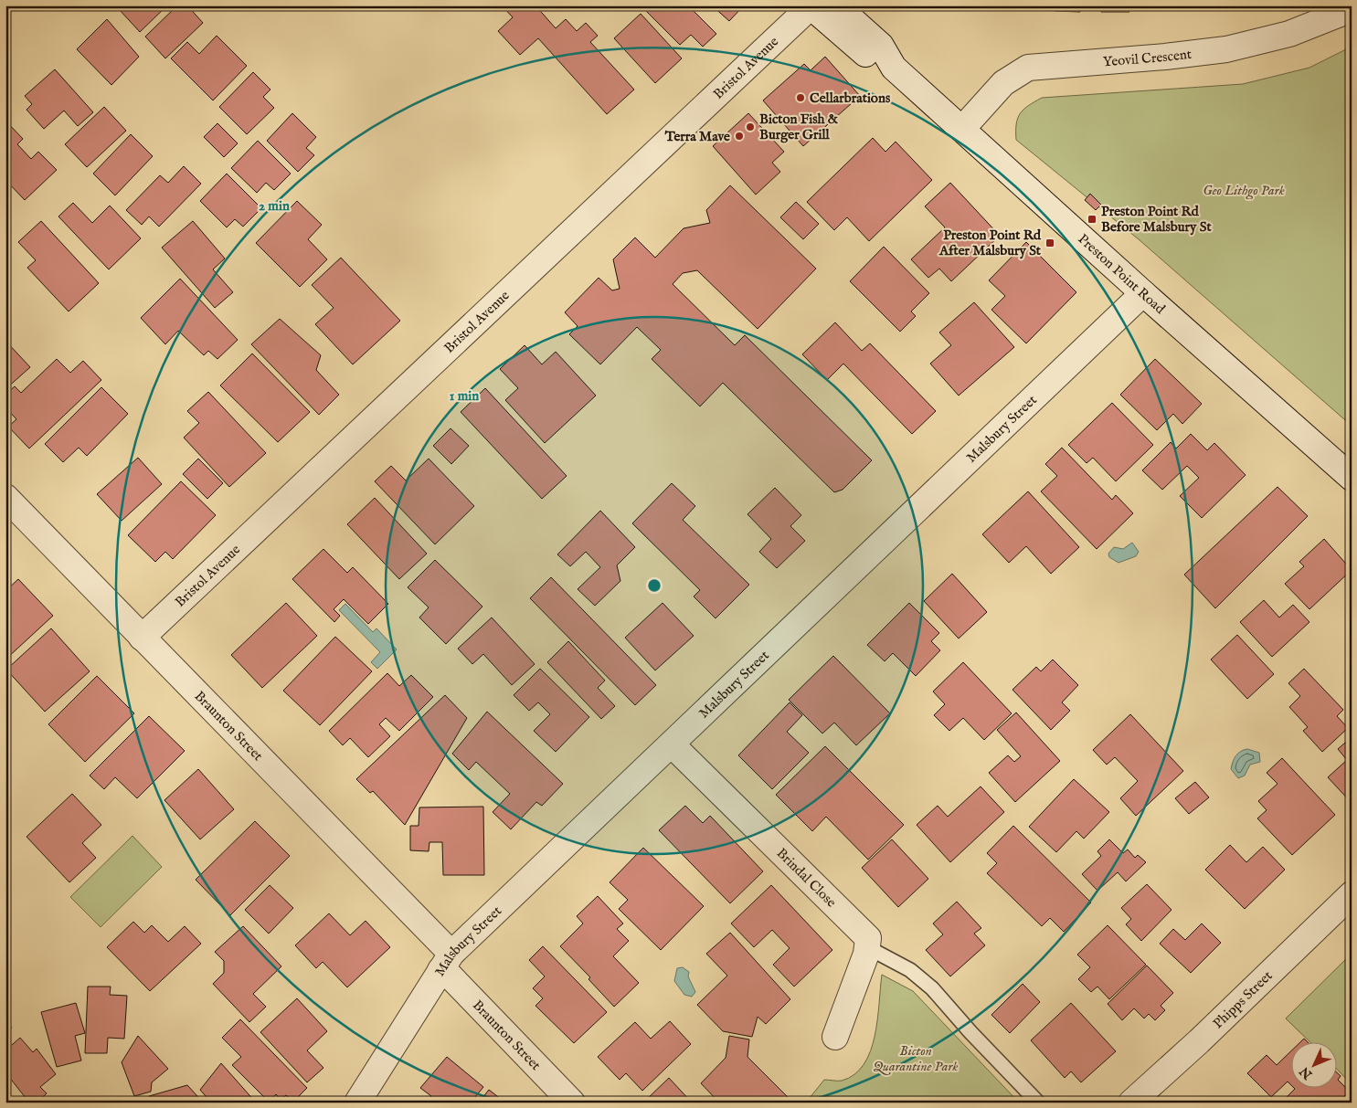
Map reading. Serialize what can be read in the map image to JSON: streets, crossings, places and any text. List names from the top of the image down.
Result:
{
  "streets": {
    "street": [
      "Yeovil Crescent",
      "Bristol Avenue",
      "Preston Point Road",
      "Malsbury Street",
      "Braunton Street",
      "Brindal Close",
      "Phipps Street"
    ]
  },
  "crossings": [
    ["Yeovil Crescent", "Preston Point Road"],
    ["Bristol Avenue", "Preston Point Road"],
    ["Bristol Avenue", "Braunton Street"],
    ["Preston Point Road", "Malsbury Street"],
    ["Malsbury Street", "Braunton Street"],
    ["Malsbury Street", "Brindal Close"]
  ],
  "parks": ["Geo Lithgo Park", "Bicton Quarantine Park"],
  "places": {
    "other": ["Cellarbrations", "Bicton Fish & Burger Grill", "Terra Mave"],
    "transit": ["Preston Point Rd Before Malsbury St", "Preston Point Rd After Malsbury St"]
  },
  "north": "bottom left",
  "rings": ["2 min", "1 min"]
}
